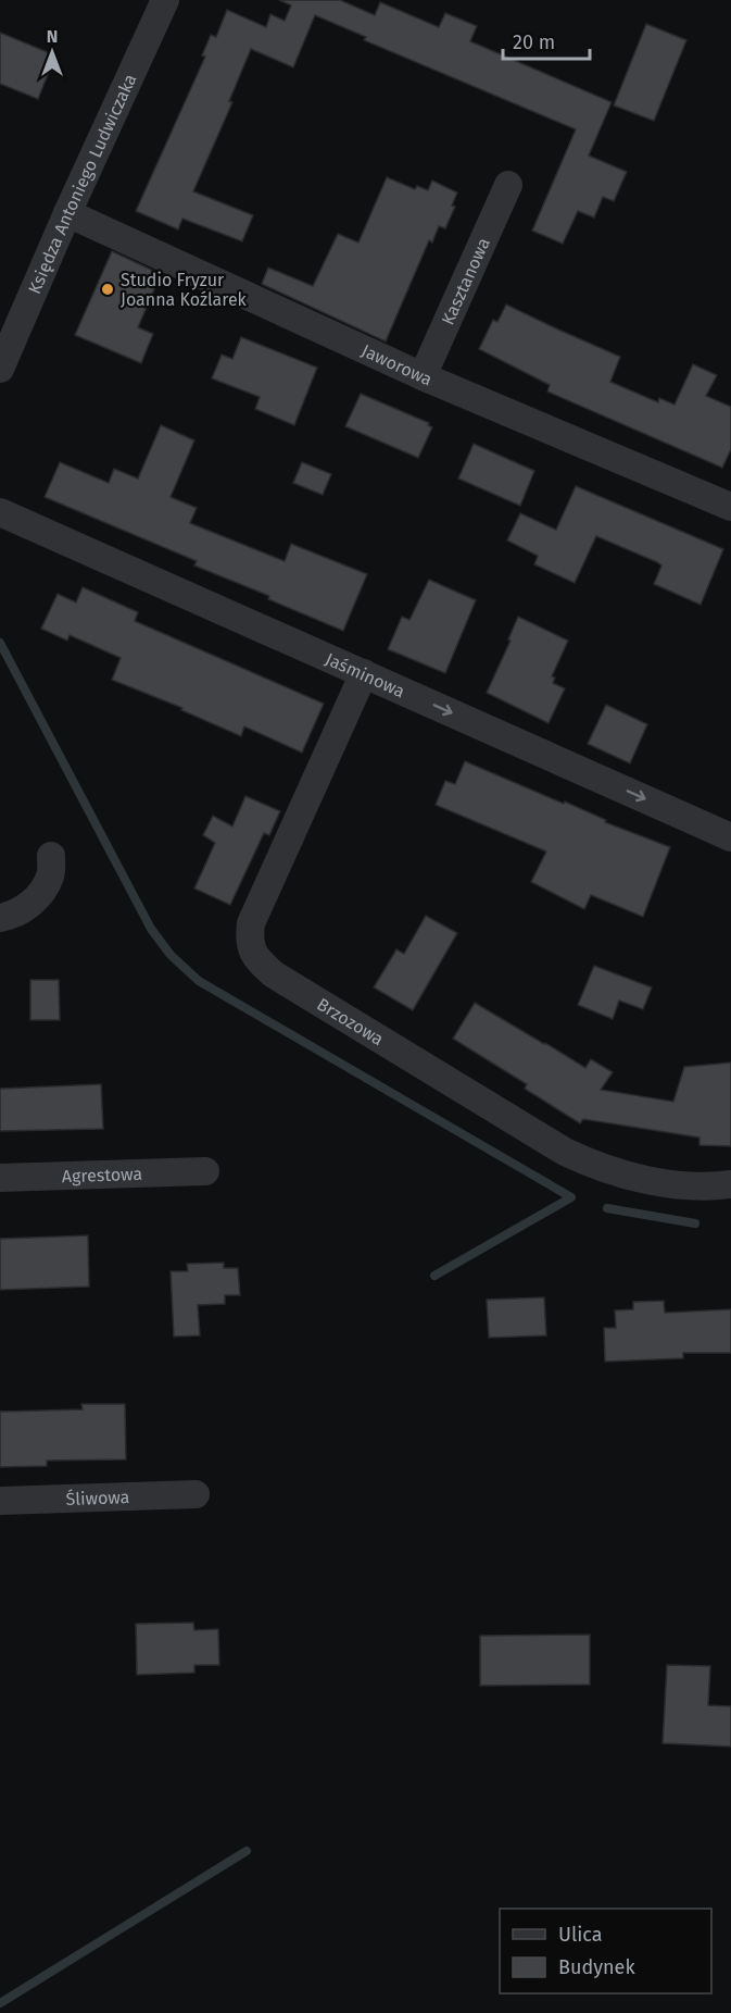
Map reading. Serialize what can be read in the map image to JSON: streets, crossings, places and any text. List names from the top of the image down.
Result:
{
  "streets": {
    "street": [
      "Księdza Antoniego Ludwiczaka",
      "Kasztanowa",
      "Jaworowa",
      "Jaśminowa",
      "Brzozowa",
      "Agrestowa",
      "Śliwowa"
    ]
  },
  "crossings": [
    ["Księdza Antoniego Ludwiczaka", "Jaworowa"],
    ["Kasztanowa", "Jaworowa"],
    ["Jaśminowa", "Brzozowa"]
  ],
  "one_way": ["Jaśminowa"],
  "places": ["Studio Fryzur Joanna Koźlarek"],
  "legend": ["Ulica", "Budynek"],
  "scale_bar": "20 m",
  "north": "top"
}
